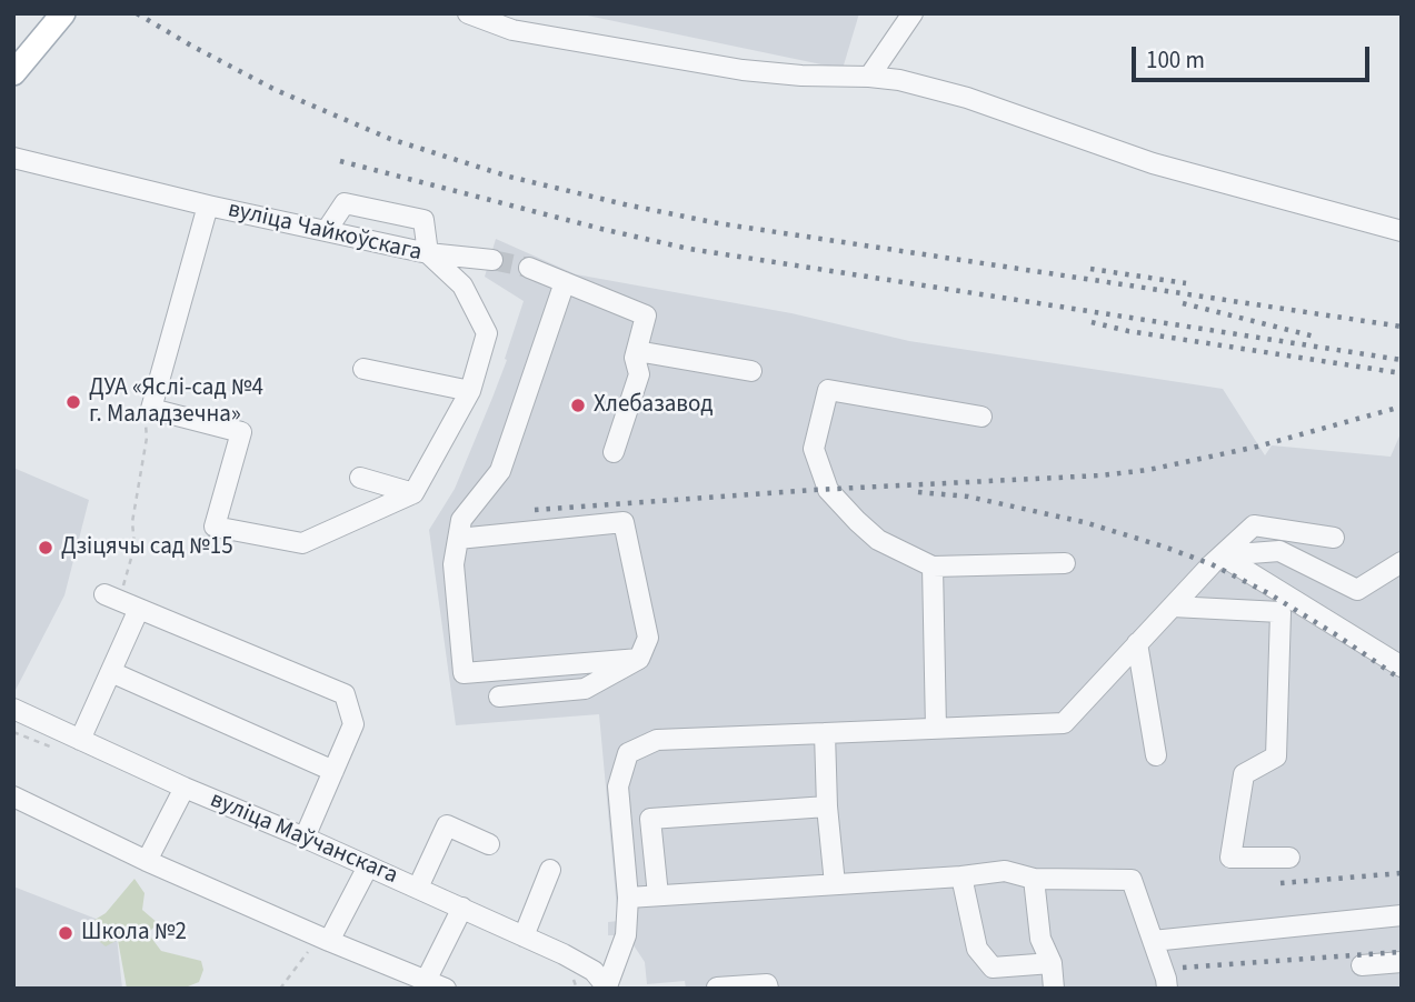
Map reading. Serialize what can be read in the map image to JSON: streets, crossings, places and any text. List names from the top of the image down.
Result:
{
  "streets": {
    "street": ["вуліца Чайкоўскага", "вуліца Маўчанскага"]
  },
  "places": [
    "ДУА «Яслі-сад №4 г. Маладзечна»",
    "Хлебазавод",
    "Дзіцячы сад №15",
    "Школа №2"
  ],
  "scale_bar": "100 m"
}
